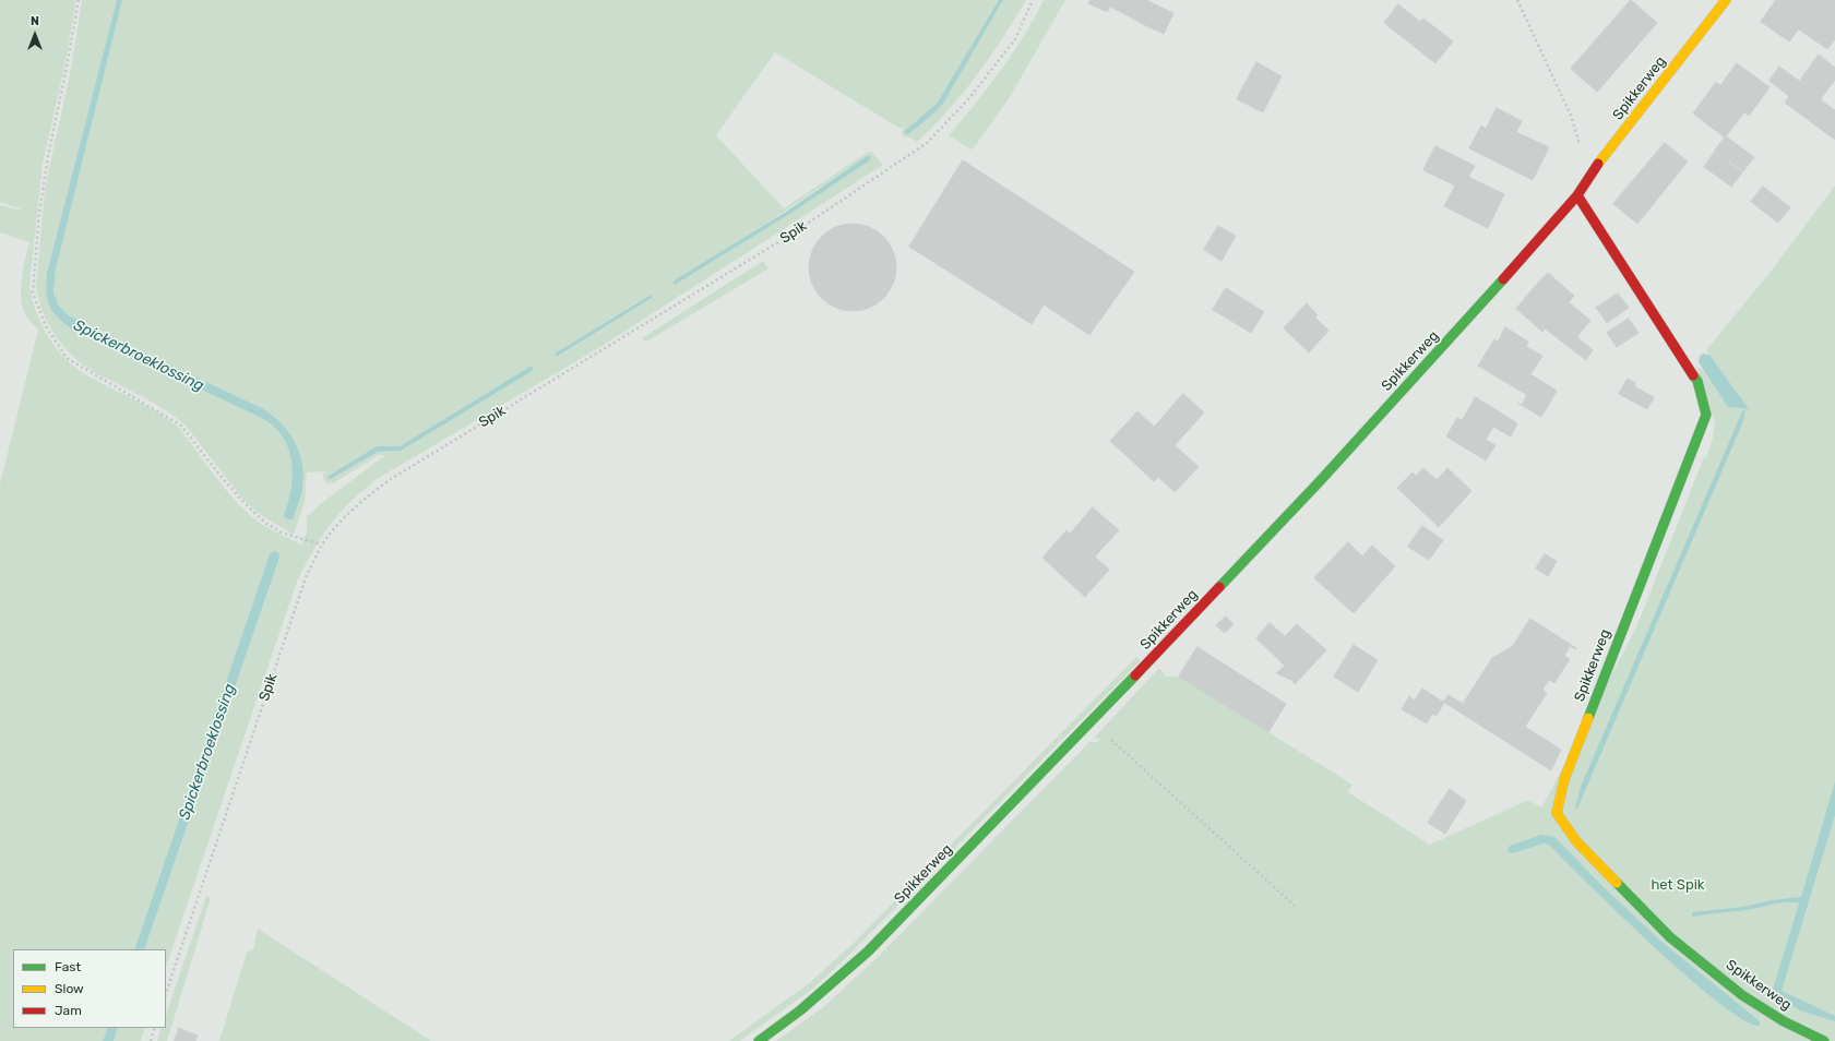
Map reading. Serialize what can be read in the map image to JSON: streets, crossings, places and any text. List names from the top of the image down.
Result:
{
  "streets": {
    "street": ["Spikkerweg"],
    "path": ["Spik"]
  },
  "water": ["Spickerbroeklossing"],
  "parks": ["het Spik"],
  "legend": ["Fast", "Slow", "Jam"],
  "north": "top"
}
